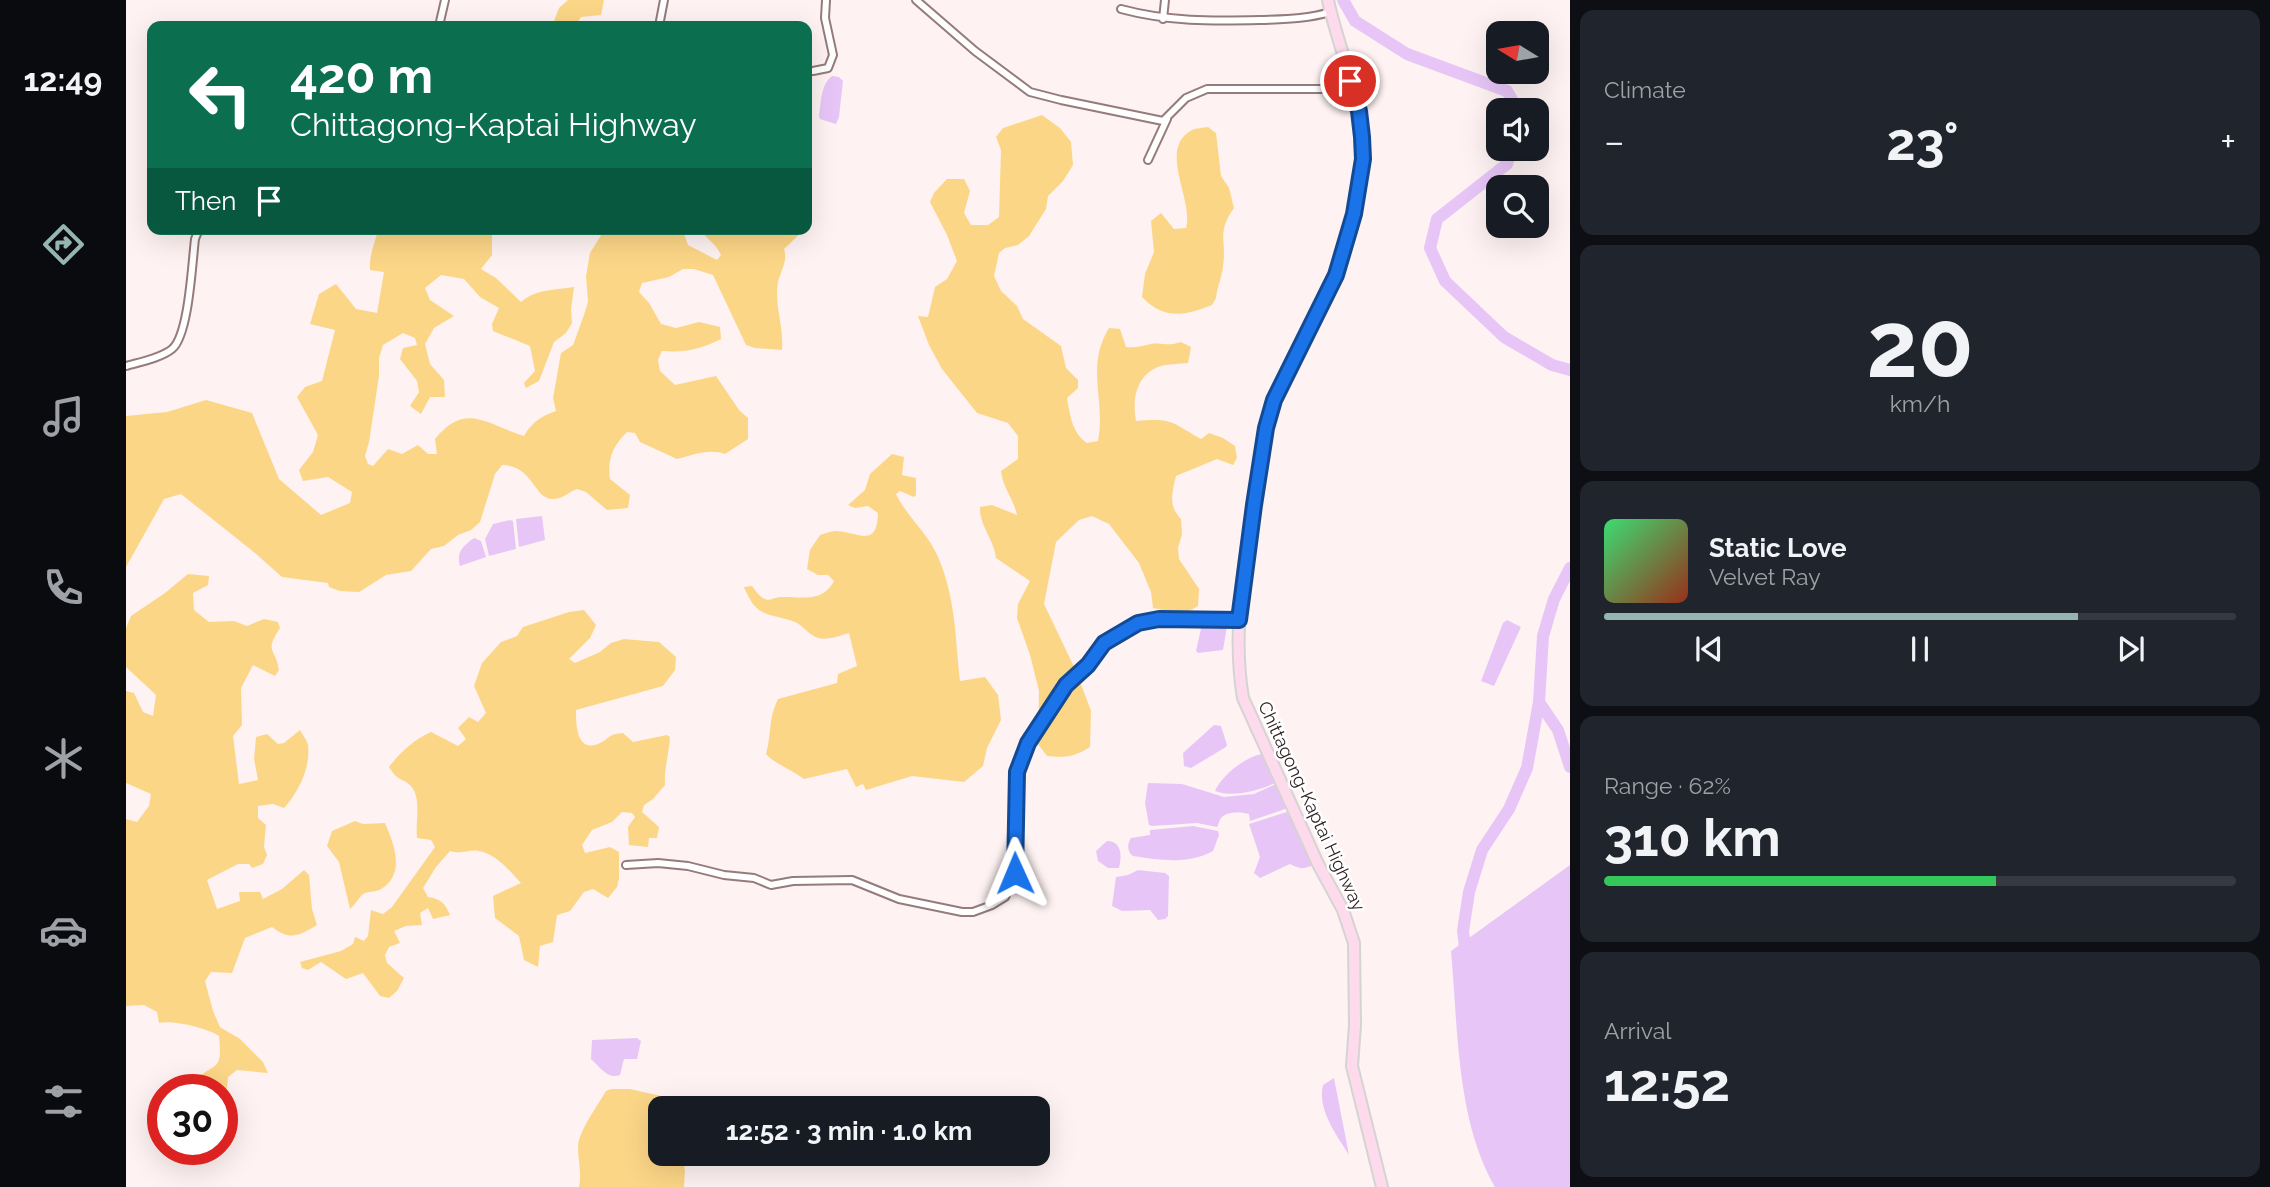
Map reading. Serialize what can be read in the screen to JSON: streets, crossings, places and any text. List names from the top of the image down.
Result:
{
  "streets": {
    "main road": ["Chittagong-Kaptai Highway"]
  },
  "north": "left",
  "page": {
    "tabs": "12:49",
    "tile": [
      "Climate",
      ["20", "km/h"],
      ["Range · 62%", "310 km"],
      ["Arrival", "12:52"]
    ],
    "turn": ["420 m", "Chittagong-Kaptai Highway"],
    "heat": ["−", "23°", "+"],
    "then": "Then",
    "song": ["Static Love", "Velvet Ray"],
    "limit": "30",
    "trip": "12:52 · 3 min · 1.0 km"
  }
}
